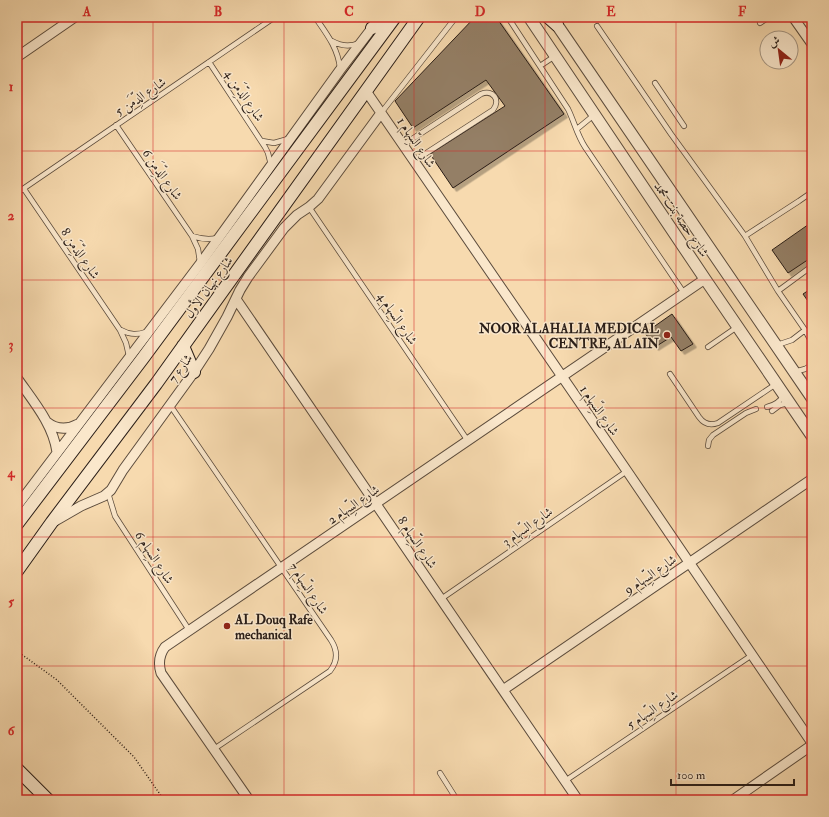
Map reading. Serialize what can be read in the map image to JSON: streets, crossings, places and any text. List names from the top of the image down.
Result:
{
  "streets": {
    "main road": ["شارع نهيان الأول"],
    "street": [
      "شارع السِّهام 1",
      "شارع حصة بنت محمد",
      "شارع 7",
      "شارع السِّهام 2",
      "شارع السِّهام 8",
      "شارع السِّهام 9"
    ],
    "lane": [
      "شارع الدِّمَن 4",
      "شارع الدِّمَن 5",
      "شارع الدِّمَن 6",
      "شارع الدِّمَن 8",
      "شارع السِّهام 4",
      "شارع السِّهام 3",
      "شارع السِّهام 6",
      "شارع السِّهام 7",
      "شارع السِّهام 5"
    ]
  },
  "crossings": [
    ["شارع الدِّمَن 4", "شارع الدِّمَن 5"],
    ["شارع الدِّمَن 5", "شارع الدِّمَن 6"],
    ["شارع الدِّمَن 5", "شارع الدِّمَن 8"],
    ["شارع السِّهام 1", "شارع نهيان الأول"],
    ["شارع السِّهام 1", "شارع 7"],
    ["شارع السِّهام 1", "شارع السِّهام 2"],
    ["شارع السِّهام 1", "شارع السِّهام 3"],
    ["شارع السِّهام 1", "شارع السِّهام 9"],
    ["شارع السِّهام 1", "شارع السِّهام 5"],
    ["شارع حصة بنت محمد", "شارع السِّهام 2"],
    ["شارع السِّهام 4", "شارع 7"],
    ["شارع السِّهام 4", "شارع السِّهام 2"],
    ["شارع 7", "شارع السِّهام 8"],
    ["شارع 7", "شارع السِّهام 6"],
    ["شارع 7", "شارع السِّهام 7"],
    ["شارع السِّهام 2", "شارع السِّهام 8"],
    ["شارع السِّهام 2", "شارع السِّهام 6"],
    ["شارع السِّهام 2", "شارع السِّهام 7"],
    ["شارع السِّهام 3", "شارع السِّهام 8"],
    ["شارع السِّهام 8", "شارع السِّهام 9"],
    ["شارع السِّهام 8", "شارع السِّهام 5"]
  ],
  "places": ["NOOR ALAHALIA MEDICAL CENTRE, AL AIN", "AL Douq Rafe mechanical"],
  "scale_bar": "100 m",
  "north": "top left",
  "grid": {
    "columns": [
      "A",
      "B",
      "C",
      "D",
      "E",
      "F"
    ],
    "rows": [
      "1",
      "2",
      "3",
      "4",
      "5",
      "6"
    ]
  }
}
